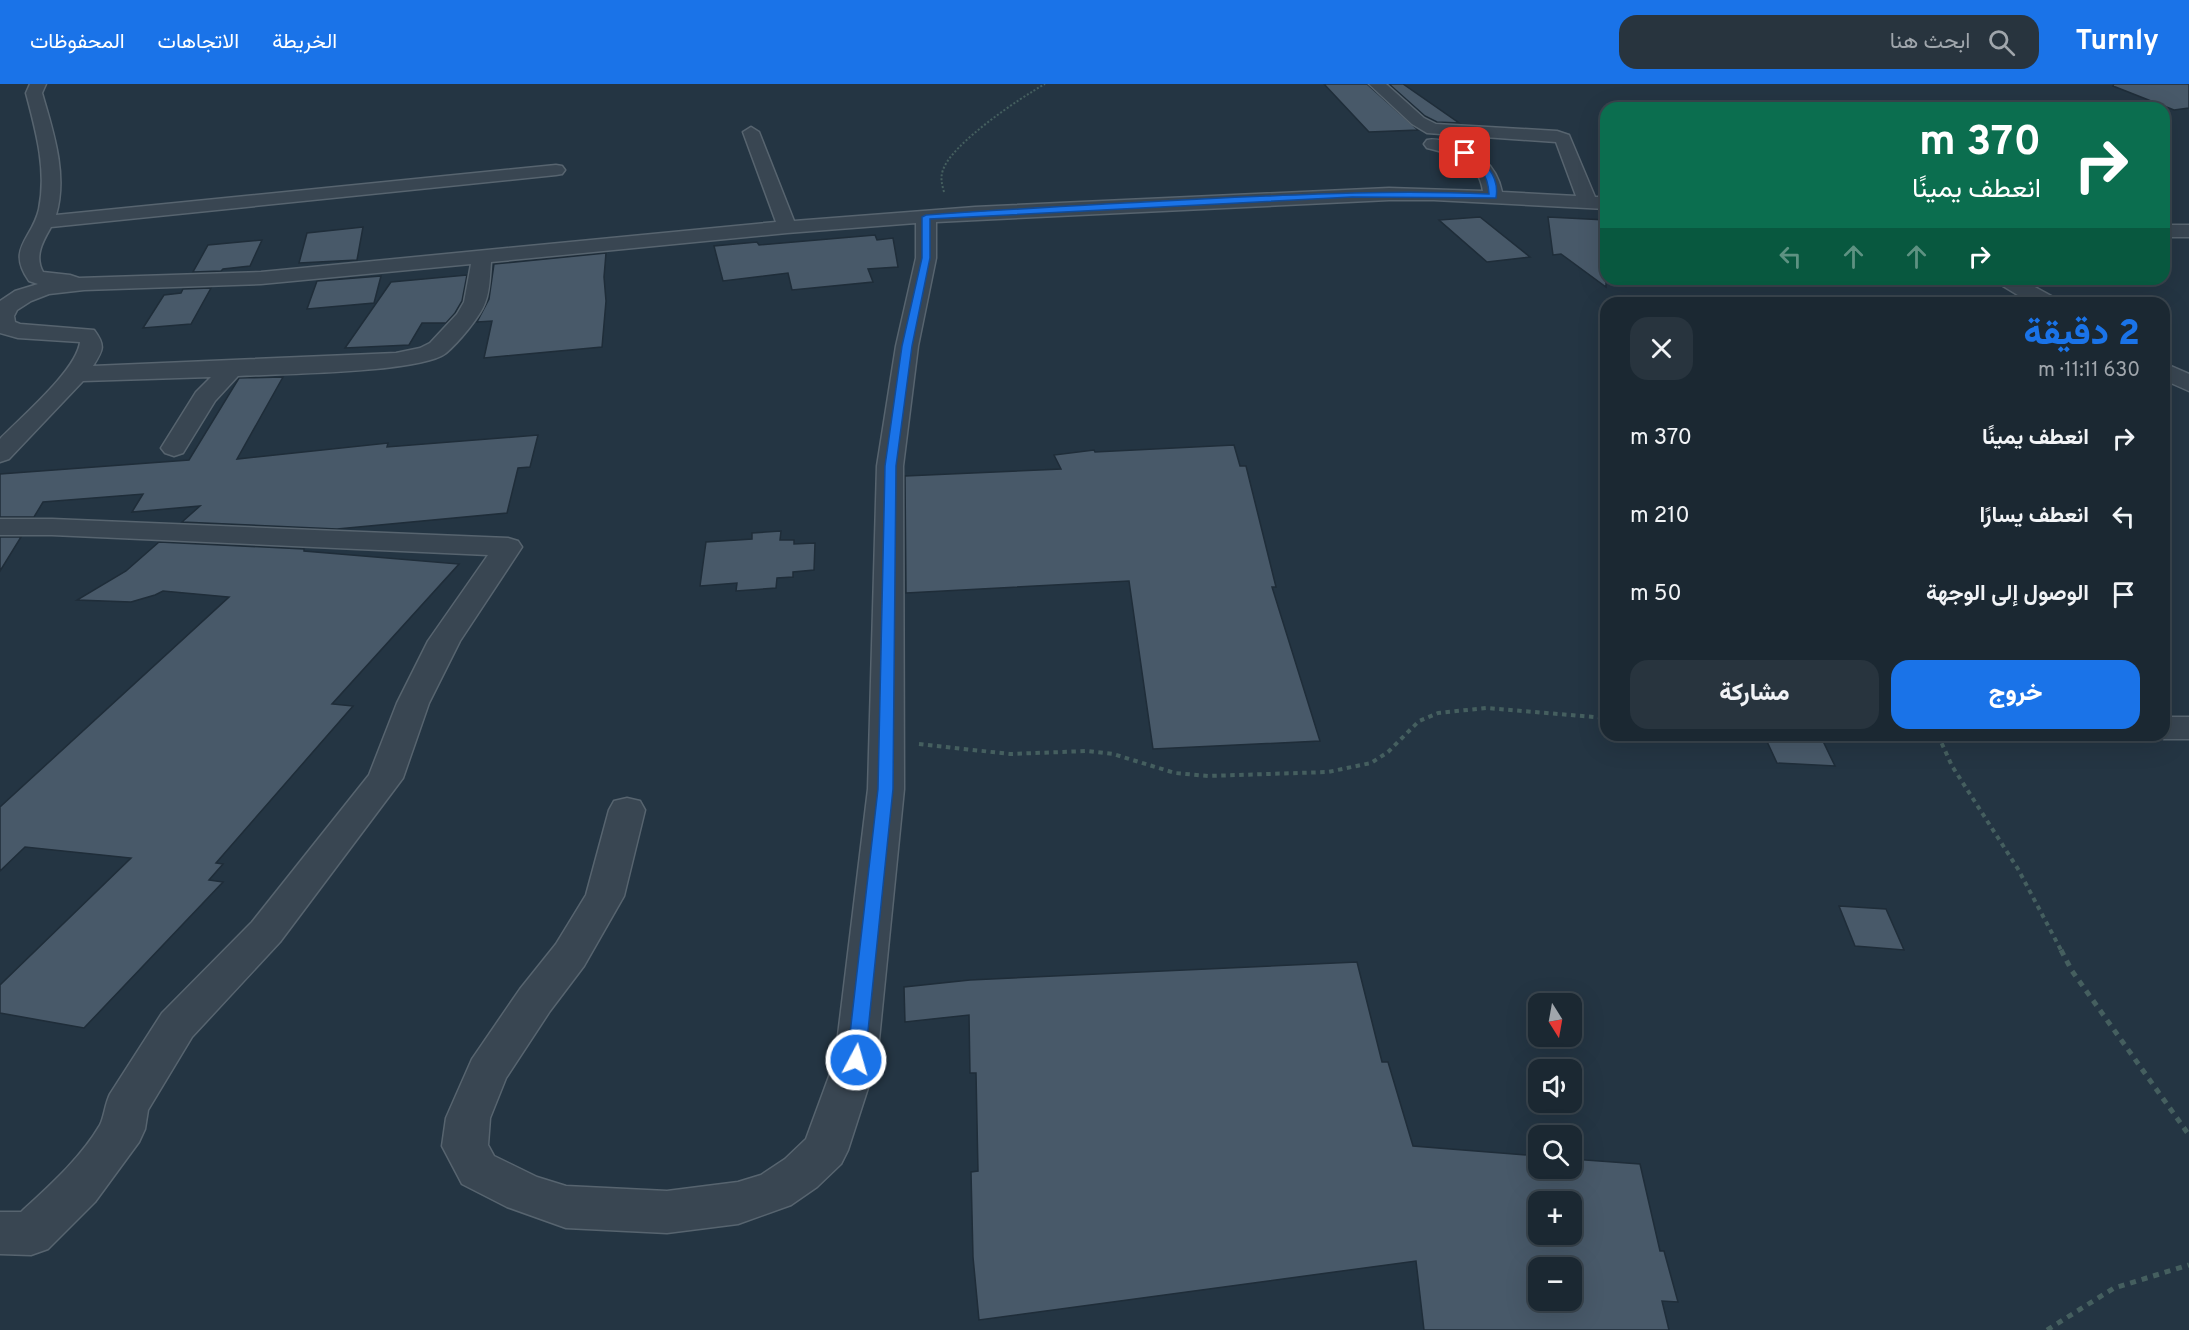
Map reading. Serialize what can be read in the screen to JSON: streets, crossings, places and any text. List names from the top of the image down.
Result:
{
  "north": "bottom",
  "page": {
    "header": "Turnly",
    "search": "ابحث هنا",
    "nav": ["الخريطة", "الاتجاهات", "المحفوظات"],
    "turn": ["370 m", "انعطف يمينًا"],
    "heading": ["2 دقيقة", "630 m · 11:11"],
    "list": [
      {
        "name": "انعطف يمينًا",
        "value": "370 m"
      },
      {
        "name": "انعطف يسارًا",
        "value": "210 m"
      },
      {
        "name": "الوصول إلى الوجهة",
        "value": "50 m"
      }
    ],
    "buttons": ["خروج", "مشاركة"],
    "map_buttons": ["+", "−"]
  }
}
